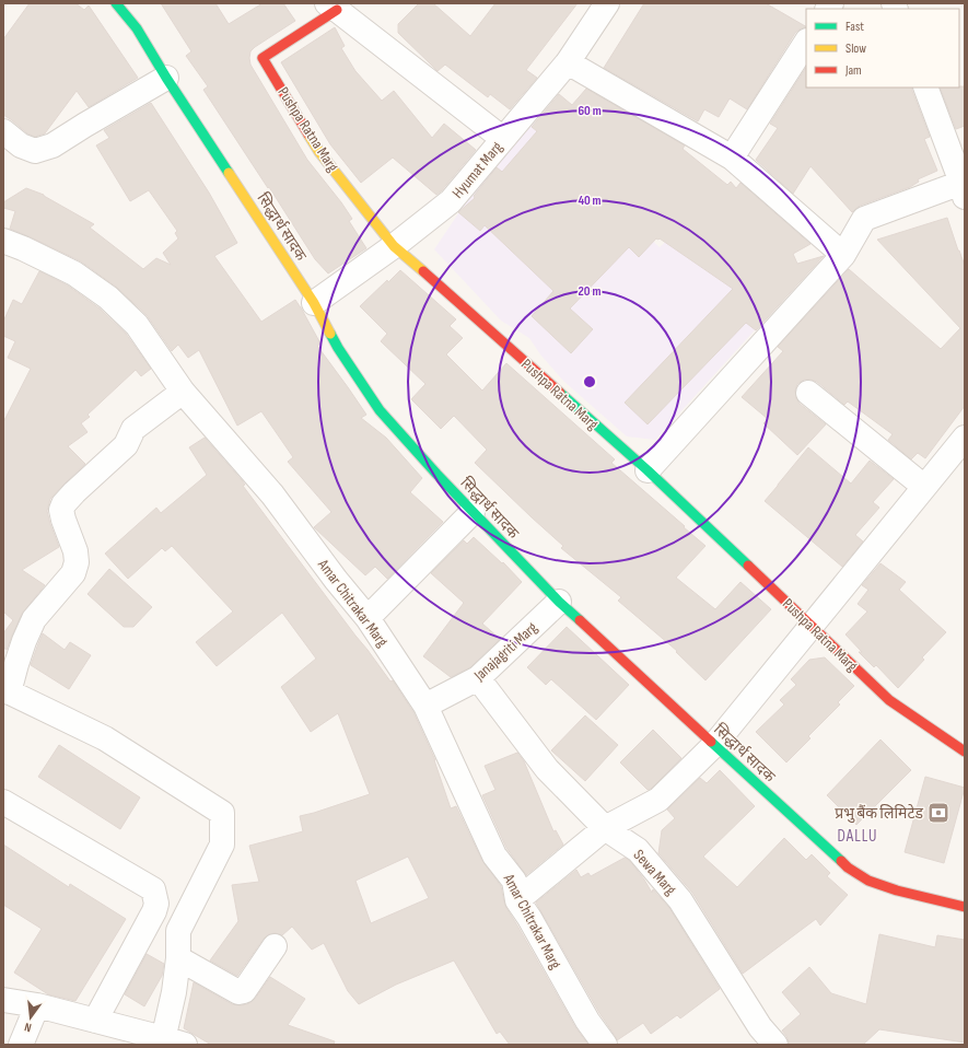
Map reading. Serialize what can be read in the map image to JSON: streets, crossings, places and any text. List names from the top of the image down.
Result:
{
  "streets": {
    "street": [
      "Pushpa Ratna Marg",
      "Hyumat Marg",
      "सिद्धार्थ सादक",
      "Amar Chitrakar Marg",
      "Janajagriti Marg",
      "Sewa Marg"
    ]
  },
  "crossings": [
    ["Pushpa Ratna Marg", "Hyumat Marg"],
    ["Hyumat Marg", "सिद्धार्थ सादक"],
    ["सिद्धार्थ सादक", "Janajagriti Marg"],
    ["Amar Chitrakar Marg", "Janajagriti Marg"],
    ["Janajagriti Marg", "Sewa Marg"]
  ],
  "districts": ["DALLU"],
  "places": {
    "bank": ["प्रभु बैंक लिमिटेड"]
  },
  "legend": ["Fast", "Slow", "Jam"],
  "north": "bottom",
  "rings": ["60 m", "40 m", "20 m"]
}
